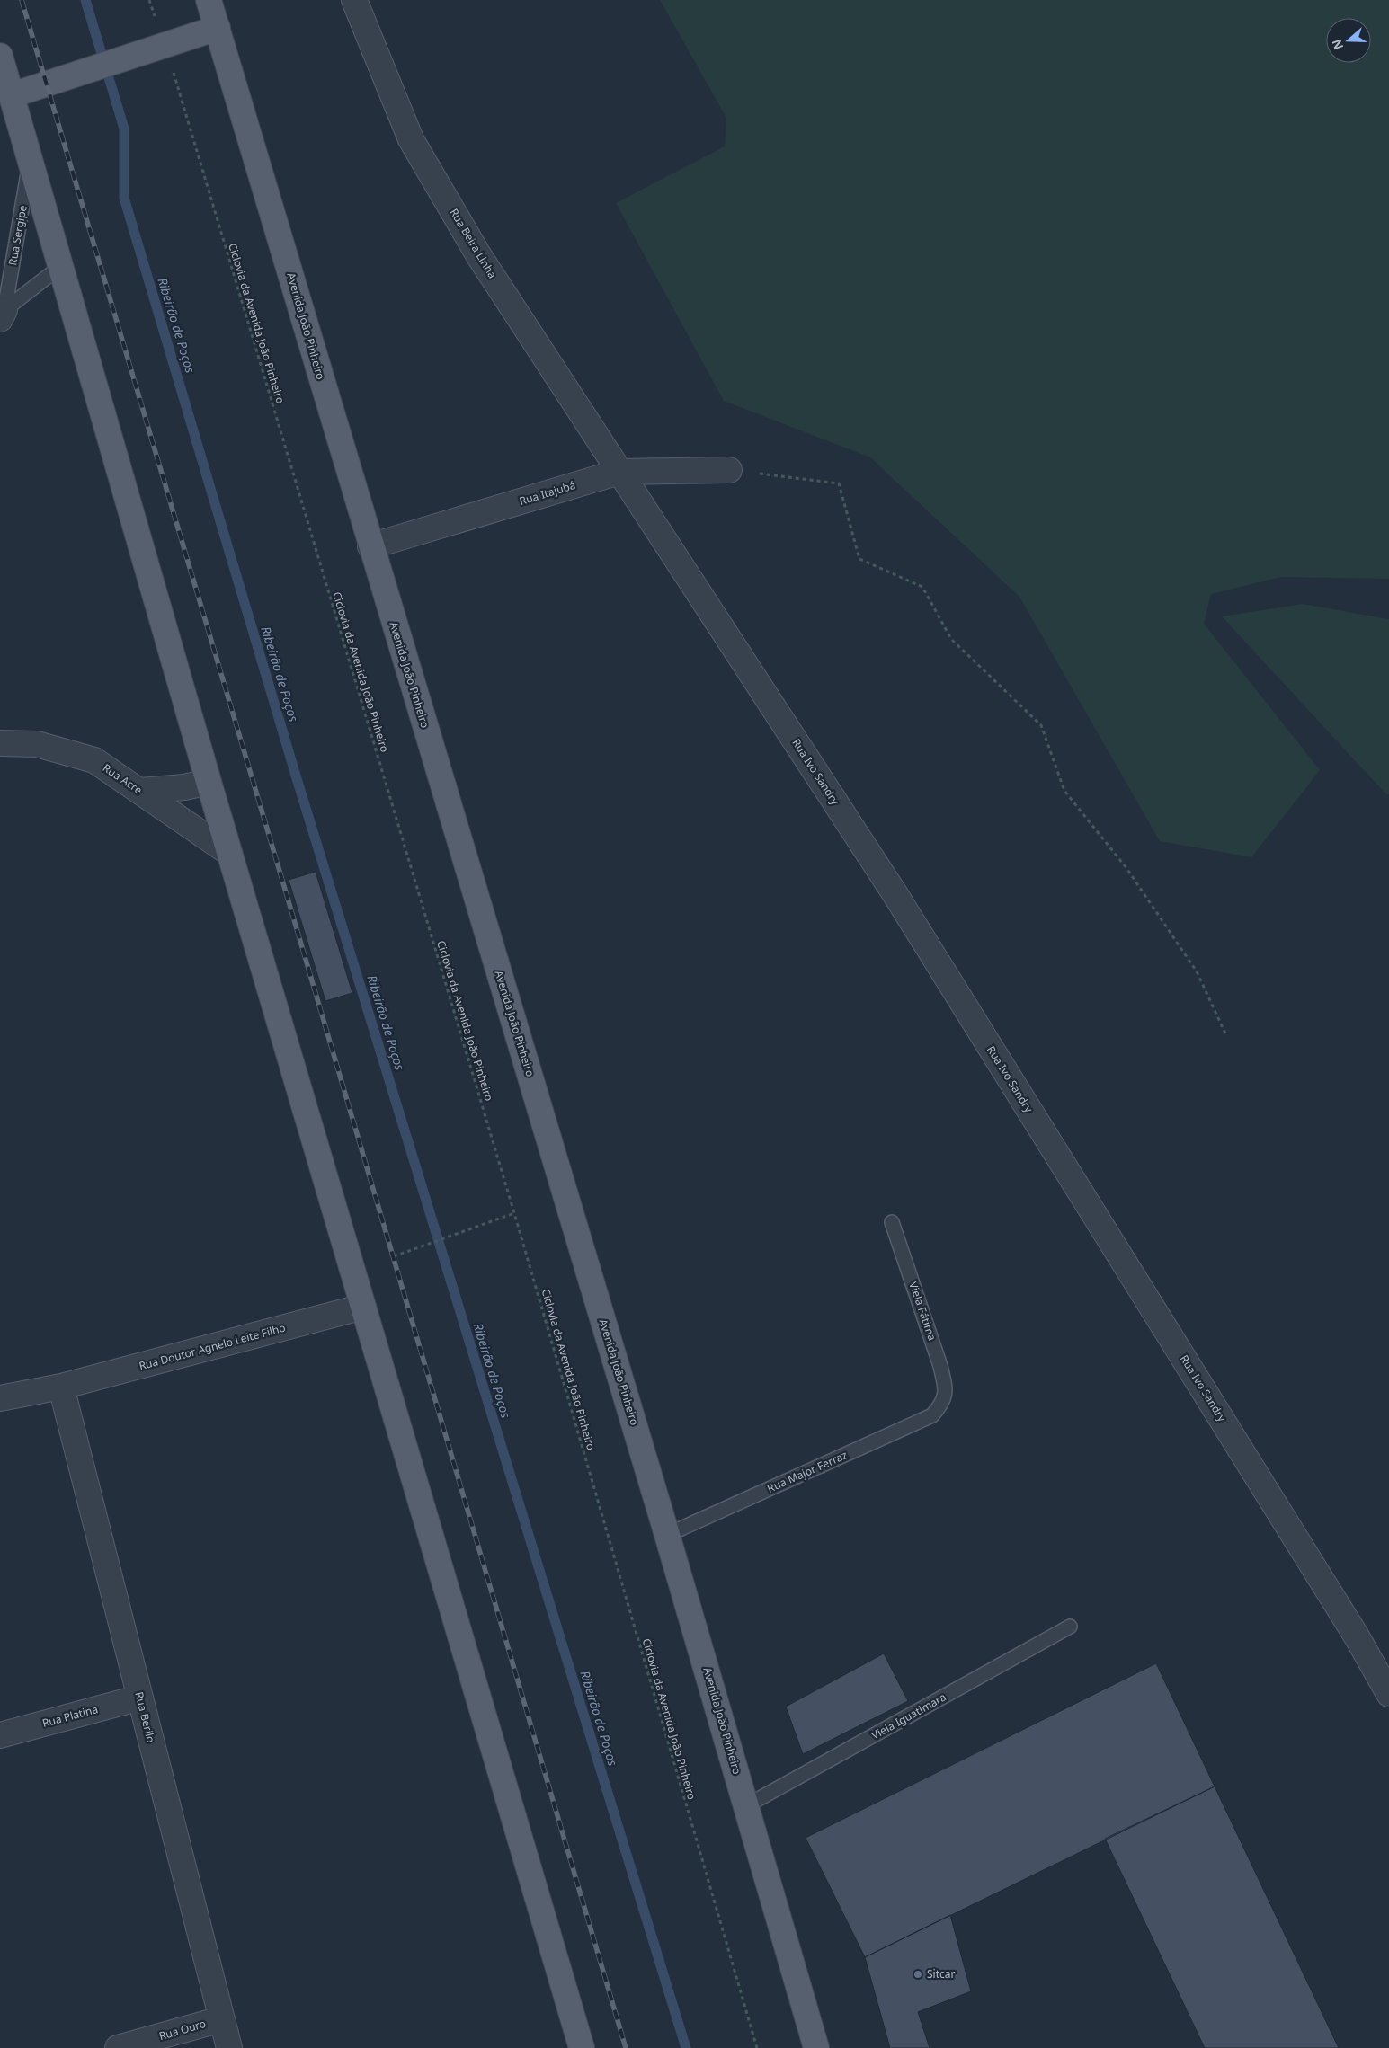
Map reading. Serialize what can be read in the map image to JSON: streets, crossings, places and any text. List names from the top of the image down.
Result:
{
  "streets": {
    "main road": ["Avenida João Pinheiro"],
    "street": [
      "Rua Beira Linha",
      "Rua Itajubá",
      "Rua Ivo Sandry",
      "Rua Acre",
      "Rua Doutor Agnelo Leite Filho",
      "Rua Platina",
      "Rua Berilo",
      "Rua Ouro"
    ],
    "lane": [
      "Rua Sergipe",
      "Viela Fátima",
      "Rua Major Ferraz",
      "Viela Iguatimara"
    ],
    "path": ["Ciclovia da Avenida João Pinheiro"]
  },
  "crossings": [
    ["Rua Beira Linha", "Rua Itajubá"],
    ["Rua Beira Linha", "Rua Ivo Sandry"],
    ["Avenida João Pinheiro", "Rua Itajubá"],
    ["Avenida João Pinheiro", "Rua Major Ferraz"],
    ["Avenida João Pinheiro", "Viela Iguatimara"],
    ["Rua Itajubá", "Rua Ivo Sandry"],
    ["Viela Fátima", "Rua Major Ferraz"],
    ["Rua Doutor Agnelo Leite Filho", "Rua Berilo"],
    ["Rua Platina", "Rua Berilo"],
    ["Rua Berilo", "Rua Ouro"]
  ],
  "water": ["Ribeirão de Poços"],
  "places": ["Sitcar"],
  "north": "left"
}
